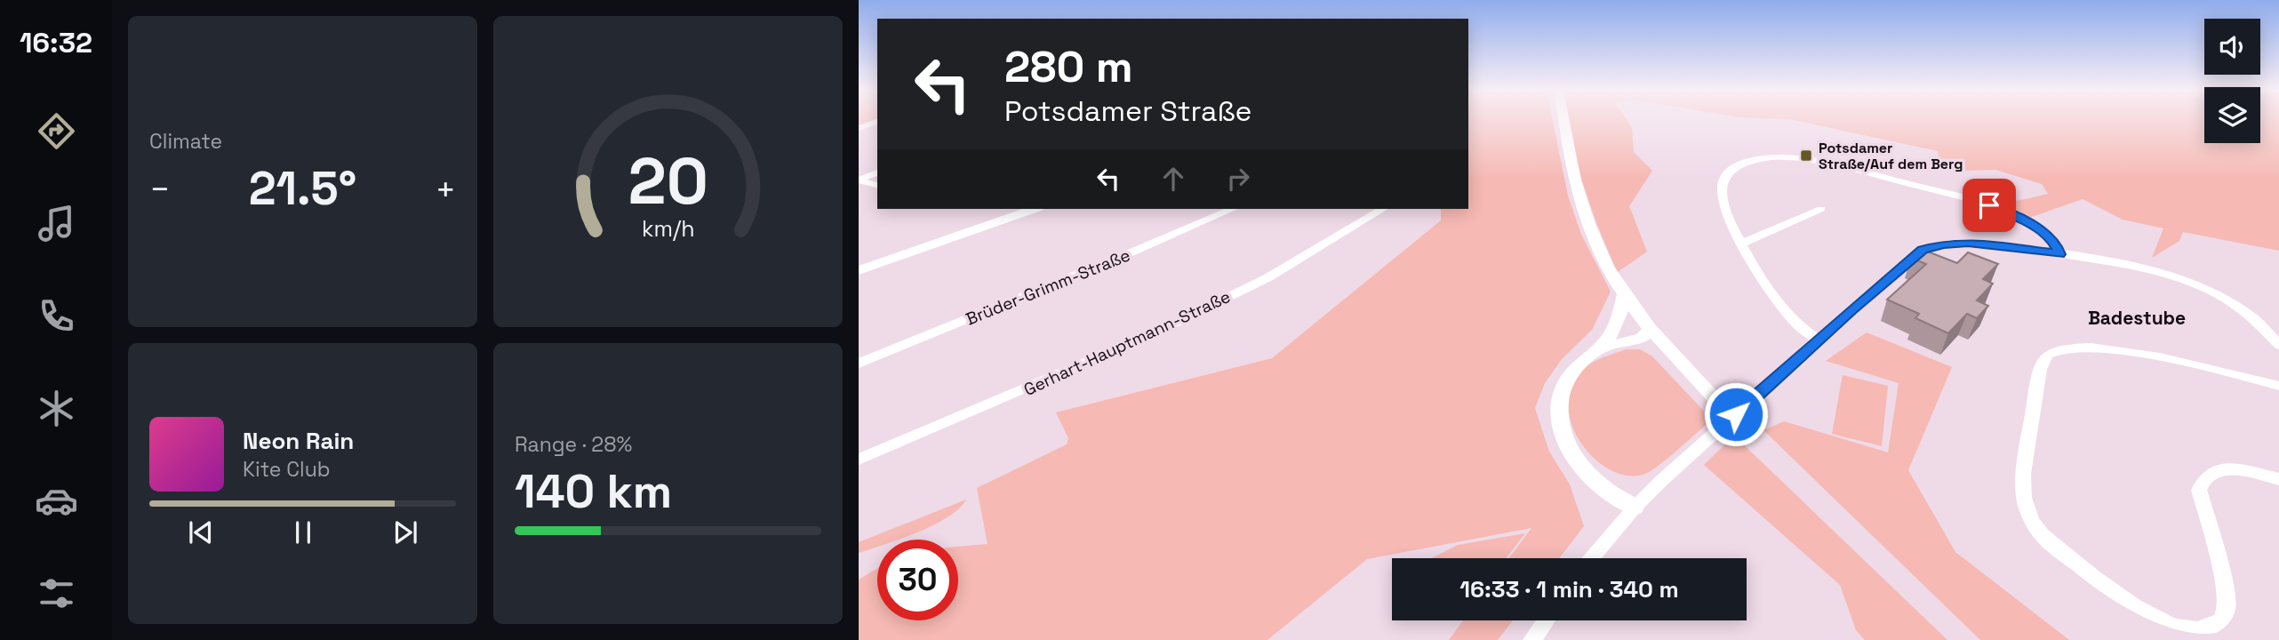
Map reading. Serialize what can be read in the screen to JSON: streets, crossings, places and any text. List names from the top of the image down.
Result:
{
  "streets": {
    "street": ["Brüder-Grimm-Straße", "Gerhart-Hauptmann-Straße"]
  },
  "districts": ["Badestube"],
  "places": {
    "transit": ["Potsdamer Straße/Auf dem Berg"]
  },
  "page": {
    "tabs": "16:32",
    "tile": [
      "Climate",
      ["Range · 28%", "140 km"]
    ],
    "turn": ["280 m", "Potsdamer Straße"],
    "heat": ["−", "21.5°", "+"],
    "song": ["Neon Rain", "Kite Club"],
    "limit": "30",
    "trip": "16:33 · 1 min · 340 m",
    "gauge": ["20", "km/h"]
  }
}
